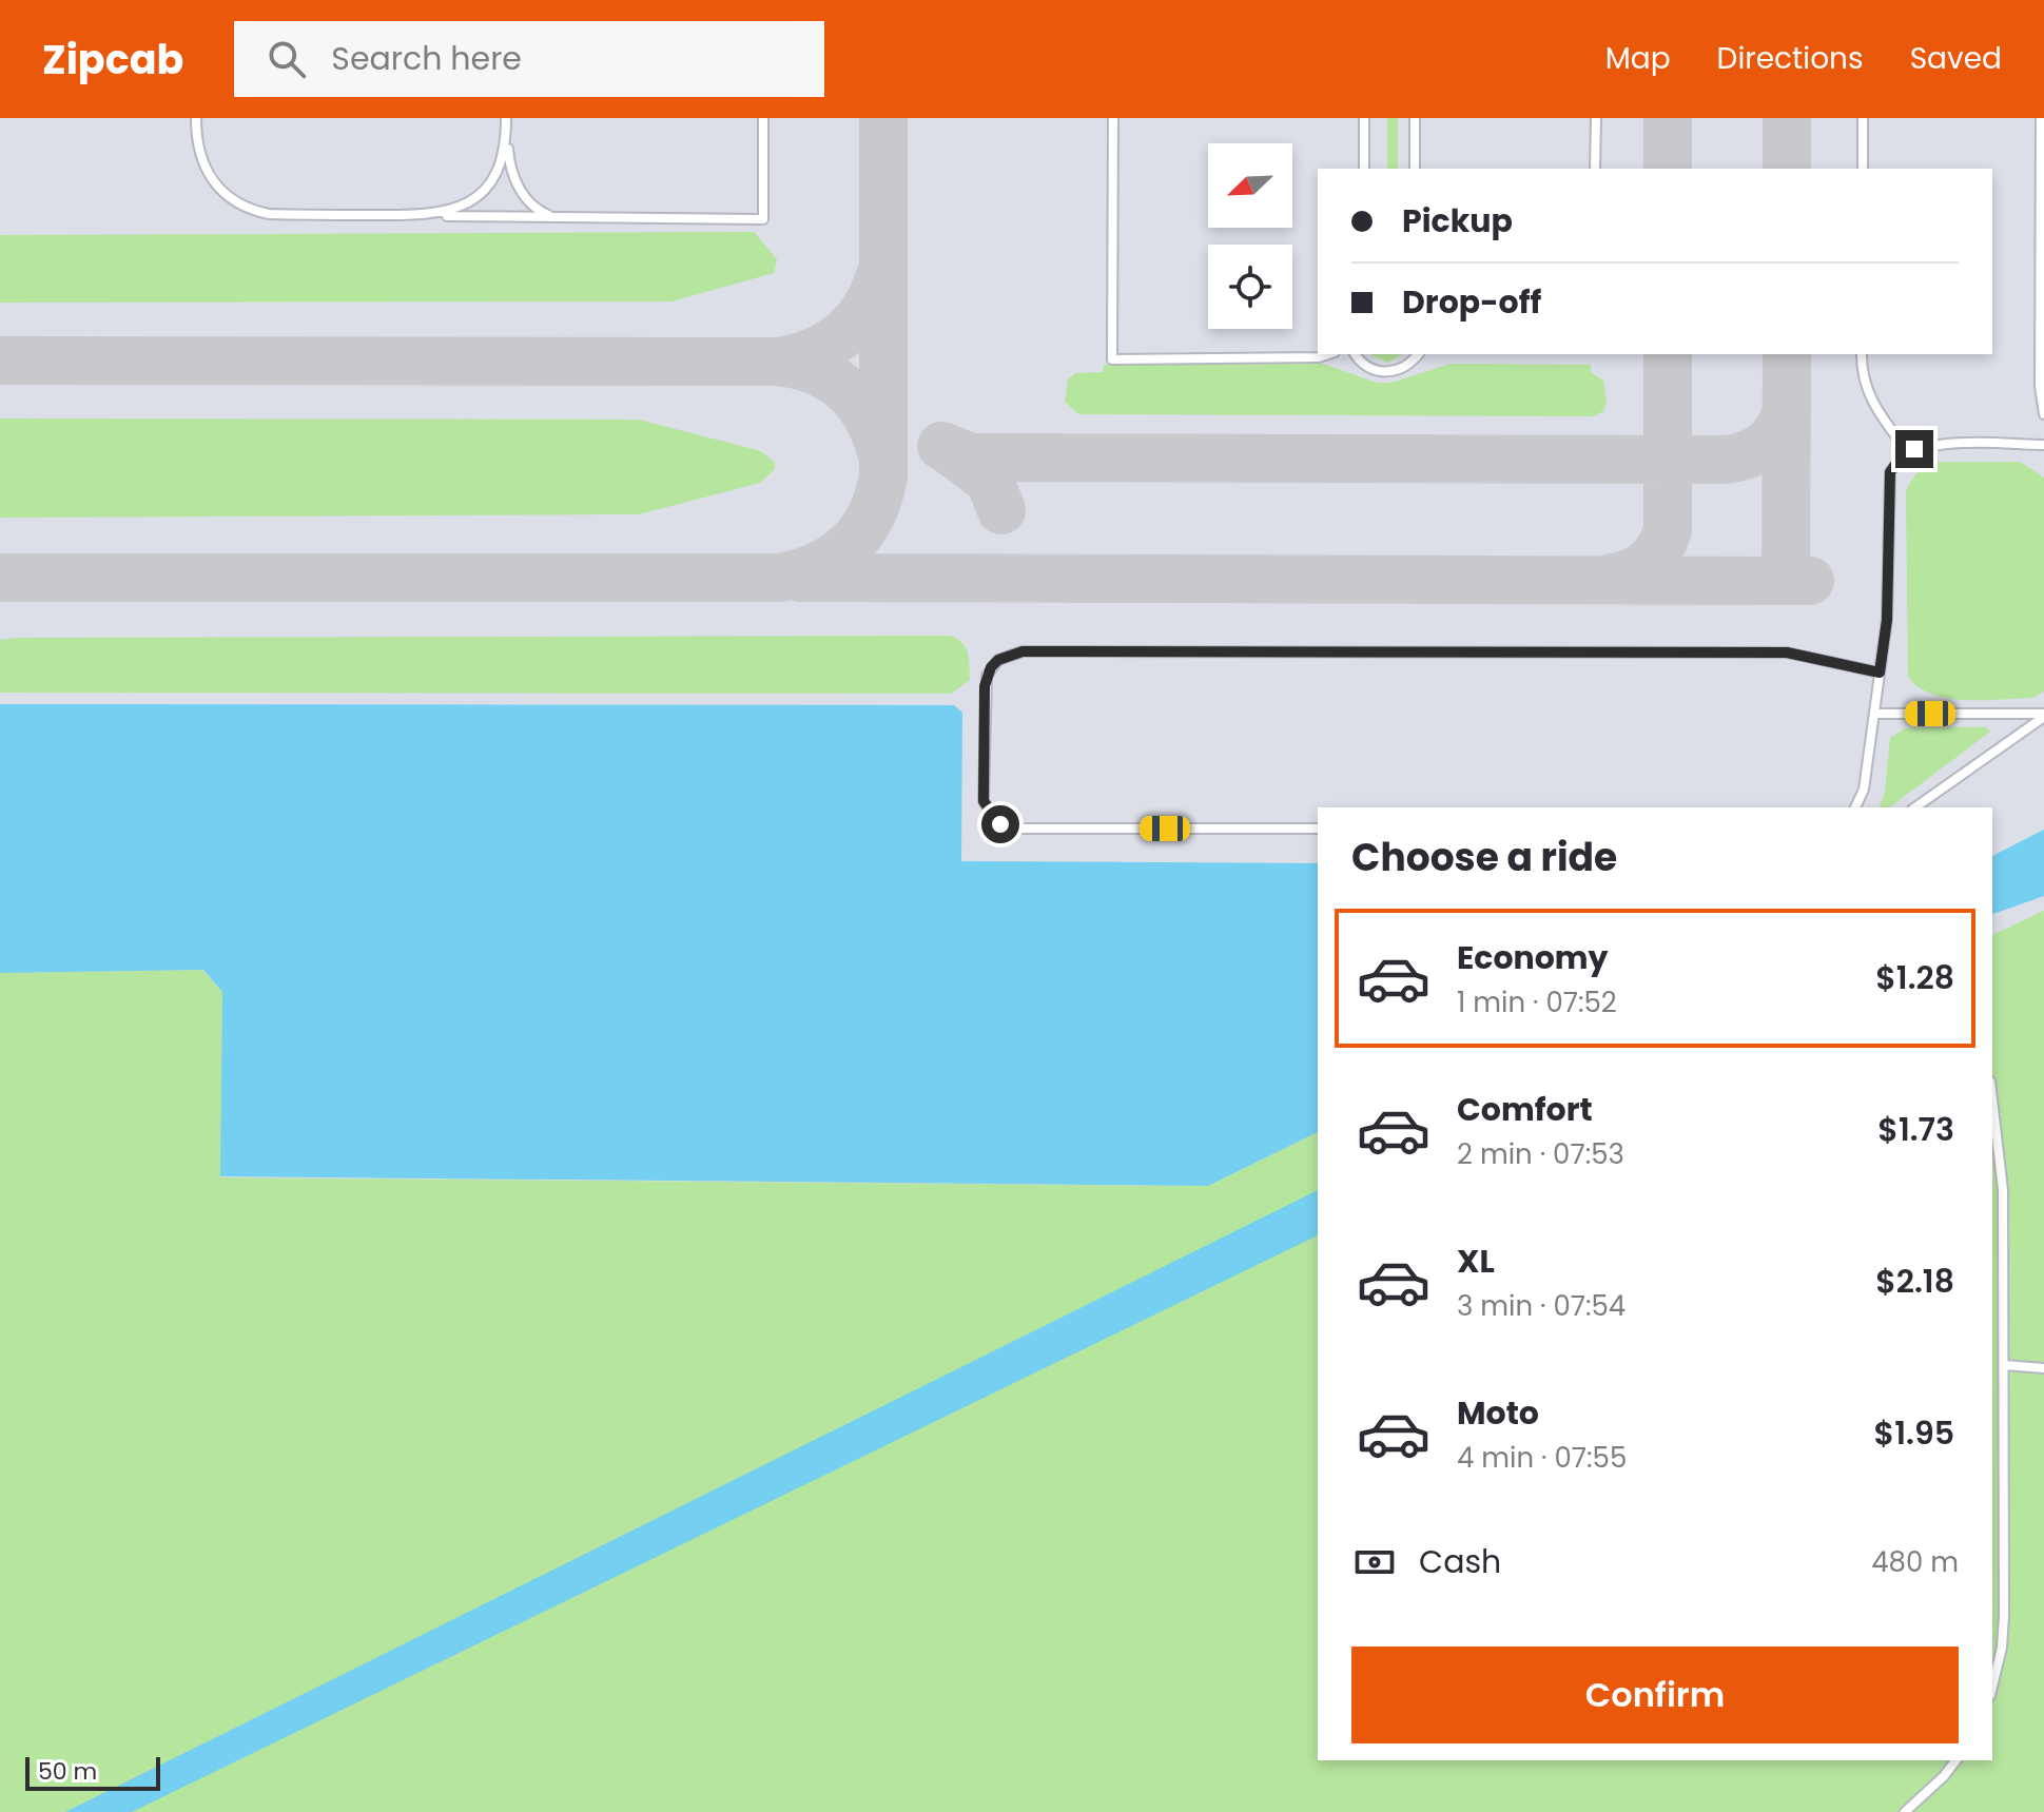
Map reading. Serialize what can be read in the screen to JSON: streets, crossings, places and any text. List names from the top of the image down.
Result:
{
  "scale_bar": "50 m",
  "north": "bottom left",
  "page": {
    "header": "Zipcab",
    "search": "Search here",
    "nav": ["Map", "Directions", "Saved"],
    "banner": ["Pickup", "Drop-off"],
    "heading": "Choose a ride",
    "list": [
      {
        "name": "Economy",
        "note": "1 min · 07:52",
        "value": "$1.28"
      },
      {
        "name": "Comfort",
        "note": "2 min · 07:53",
        "value": "$1.73"
      },
      {
        "name": "XL",
        "note": "3 min · 07:54",
        "value": "$2.18"
      },
      {
        "name": "Moto",
        "note": "4 min · 07:55",
        "value": "$1.95"
      }
    ],
    "pay": ["Cash", "480 m"],
    "buttons": "Confirm",
    "scale": "50 m"
  }
}
